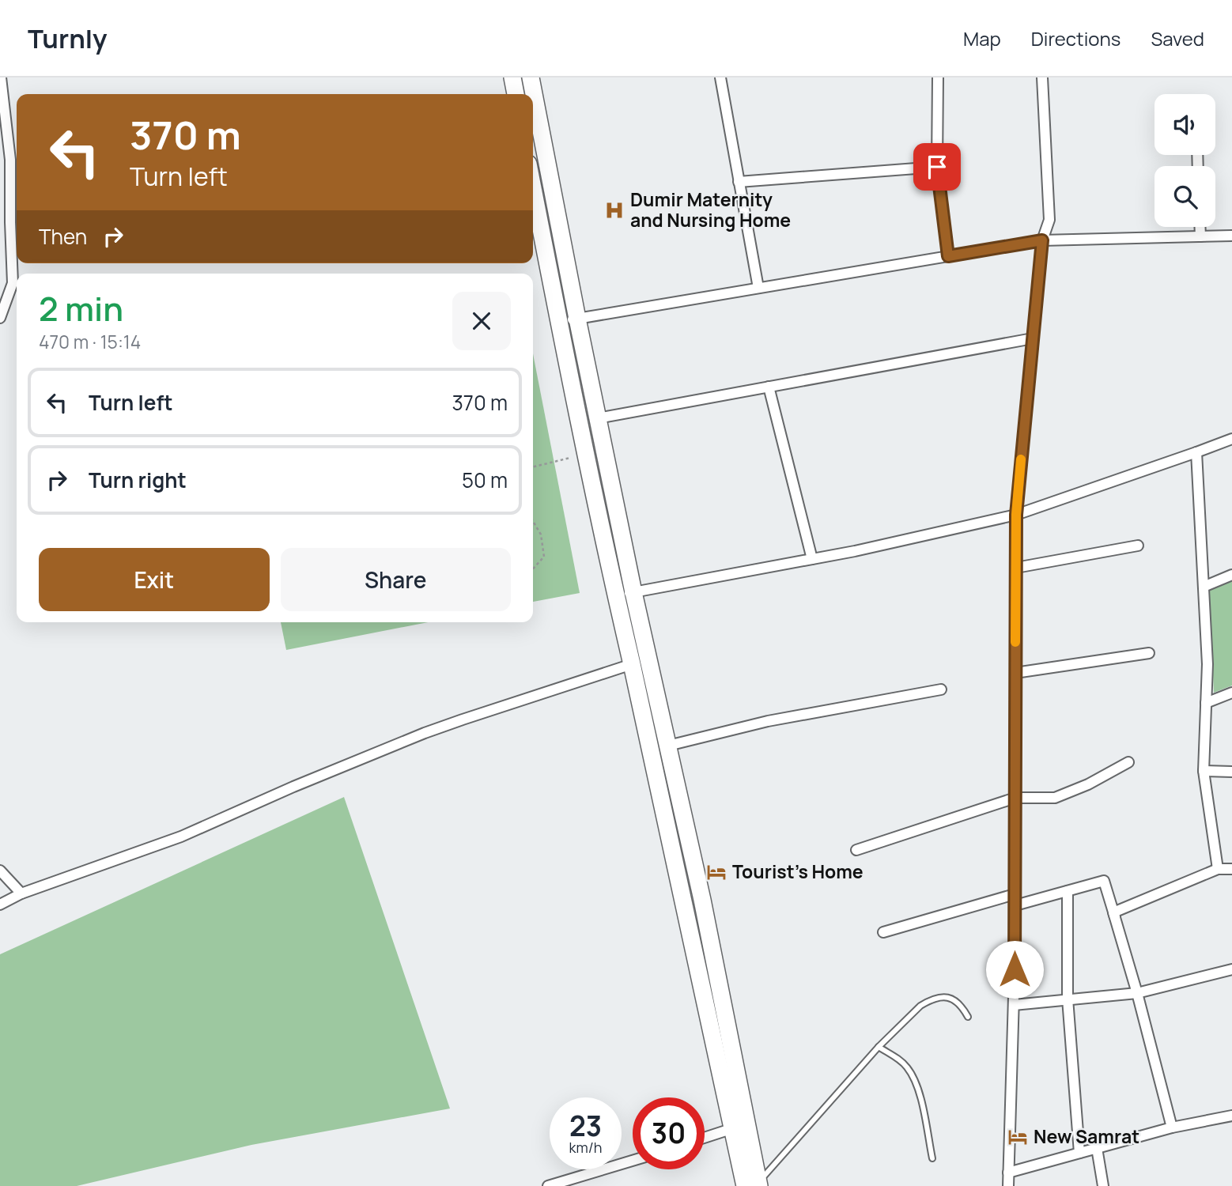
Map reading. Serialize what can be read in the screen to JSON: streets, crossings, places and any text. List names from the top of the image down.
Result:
{
  "places": {
    "hospital": ["Dumir Maternity and Nursing Home"],
    "hotel": ["Tourist's Home", "New Samrat"]
  },
  "page": {
    "header": "Turnly",
    "nav": ["Map", "Directions", "Saved"],
    "turn": ["370 m", "Turn left"],
    "then": "Then",
    "heading": ["2 min", "470 m · 15:14"],
    "list": [
      {
        "name": "Turn left",
        "value": "370 m"
      },
      {
        "name": "Turn right",
        "value": "50 m"
      }
    ],
    "buttons": ["Exit", "Share"],
    "speed": "23 km/h",
    "limit": "30"
  }
}
